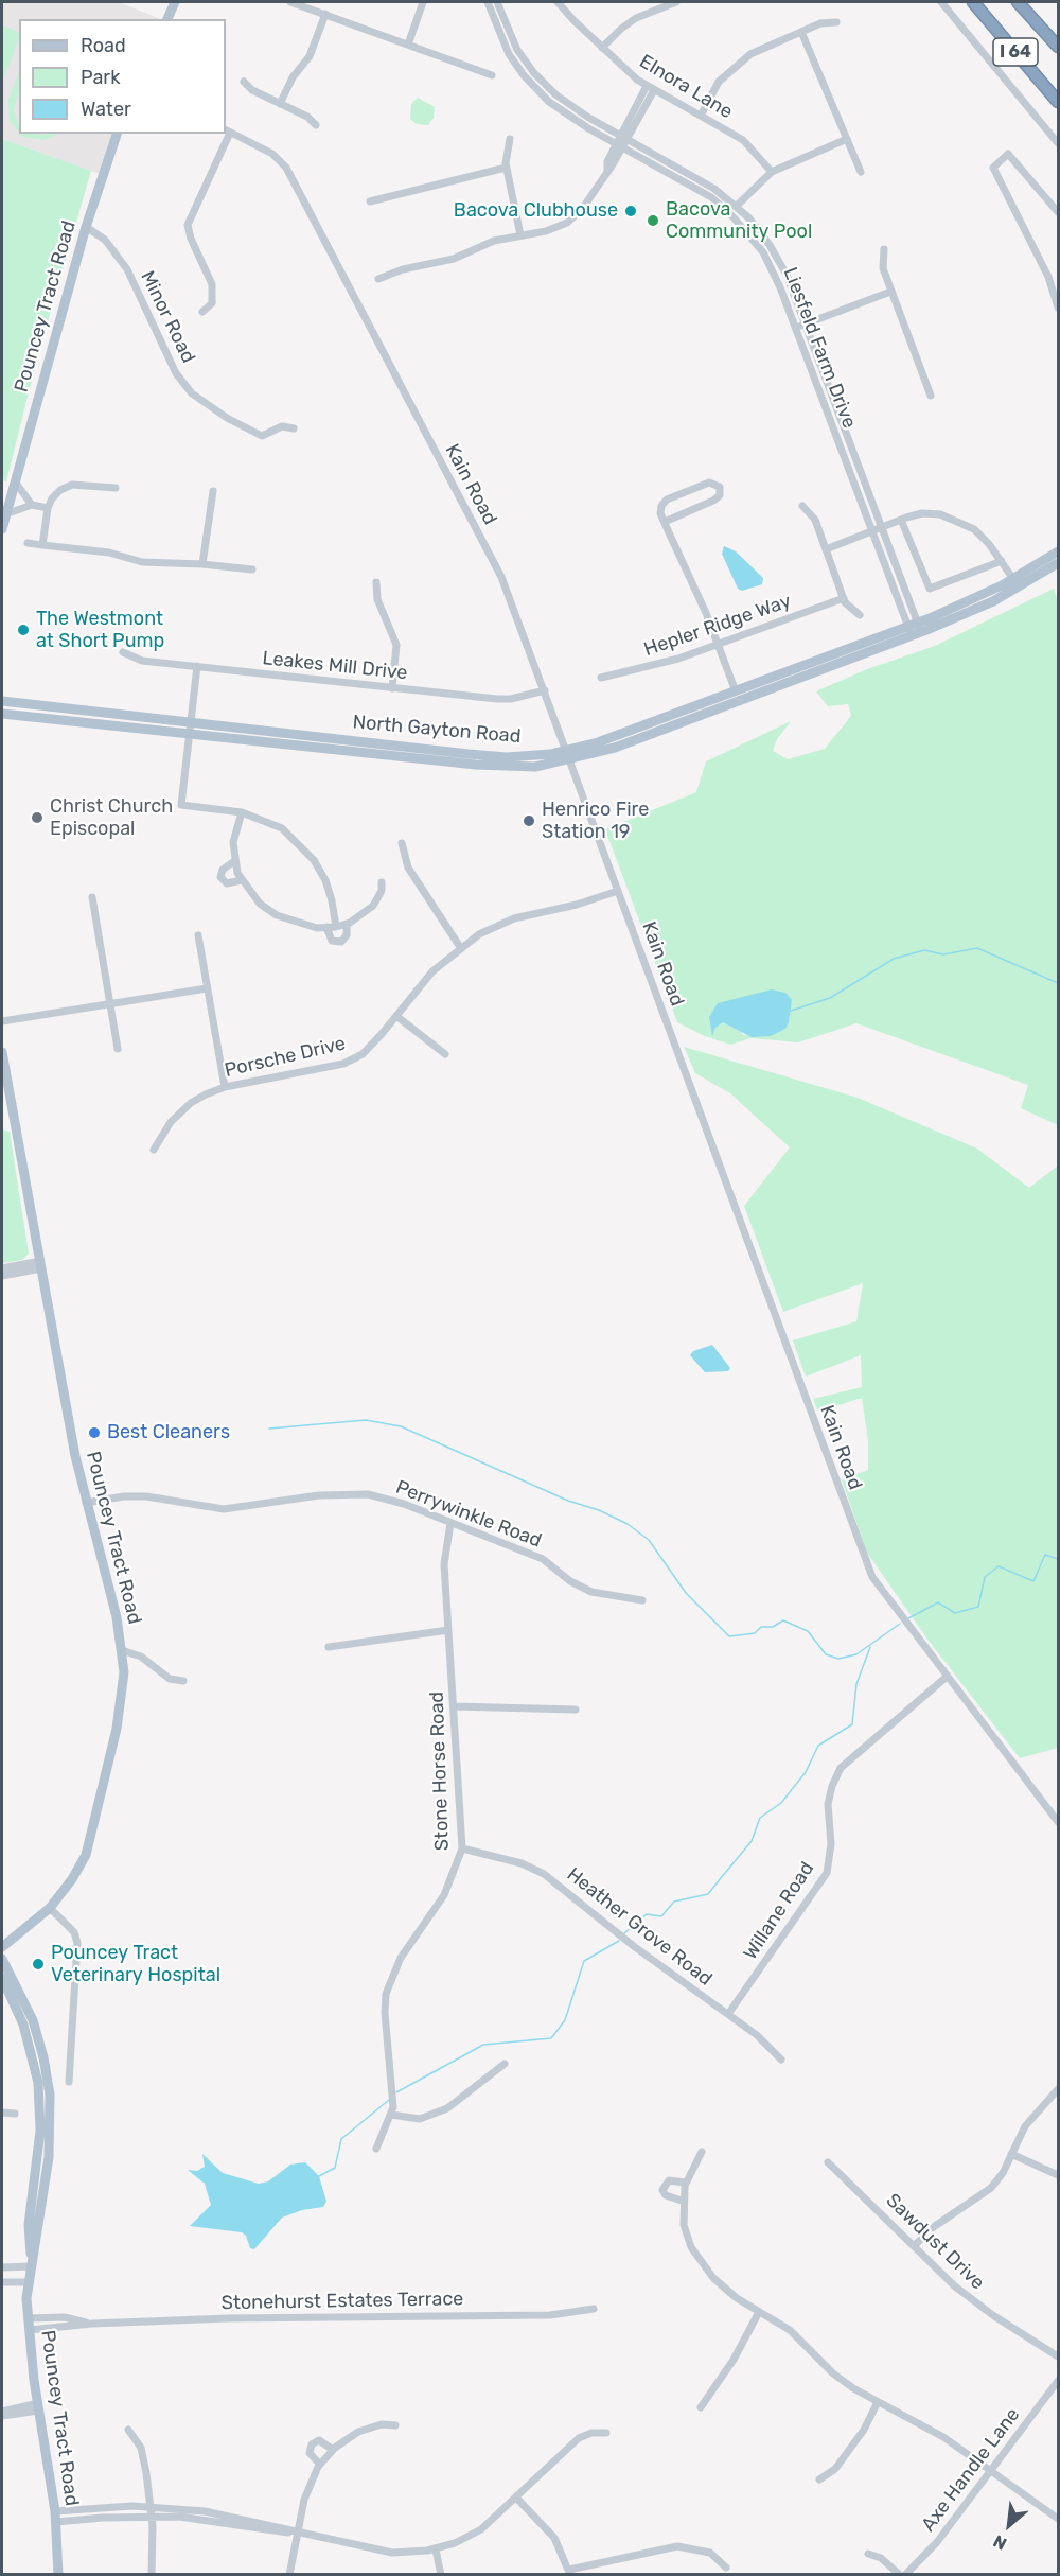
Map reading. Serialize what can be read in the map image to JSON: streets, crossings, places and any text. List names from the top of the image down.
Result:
{
  "streets": {
    "highway": ["I 64"],
    "main road": ["Pouncey Tract Road", "North Gayton Road"],
    "street": [
      "Elnora Lane",
      "Minor Road",
      "Liesfeld Farm Drive",
      "Kain Road",
      "Hepler Ridge Way",
      "Leakes Mill Drive",
      "Porsche Drive",
      "Perrywinkle Road",
      "Stone Horse Road",
      "Willane Road",
      "Heather Grove Road",
      "Sawdust Drive",
      "Stonehurst Estates Terrace",
      "Axe Handle Lane"
    ]
  },
  "crossings": [
    ["Pouncey Tract Road", "Minor Road"],
    ["Pouncey Tract Road", "Perrywinkle Road"],
    ["Pouncey Tract Road", "Stonehurst Estates Terrace"],
    ["Liesfeld Farm Drive", "North Gayton Road"],
    ["Kain Road", "Leakes Mill Drive"],
    ["Kain Road", "North Gayton Road"],
    ["Kain Road", "Porsche Drive"],
    ["Kain Road", "Willane Road"],
    ["Perrywinkle Road", "Stone Horse Road"],
    ["Stone Horse Road", "Heather Grove Road"],
    ["Willane Road", "Heather Grove Road"]
  ],
  "places": [
    "Bacova Clubhouse",
    "Bacova Community Pool",
    "The Westmont at Short Pump",
    "Christ Church Episcopal",
    "Henrico Fire Station 19",
    "Best Cleaners",
    "Pouncey Tract Veterinary Hospital"
  ],
  "legend": ["Road", "Park", "Water"],
  "north": "bottom left"
}
